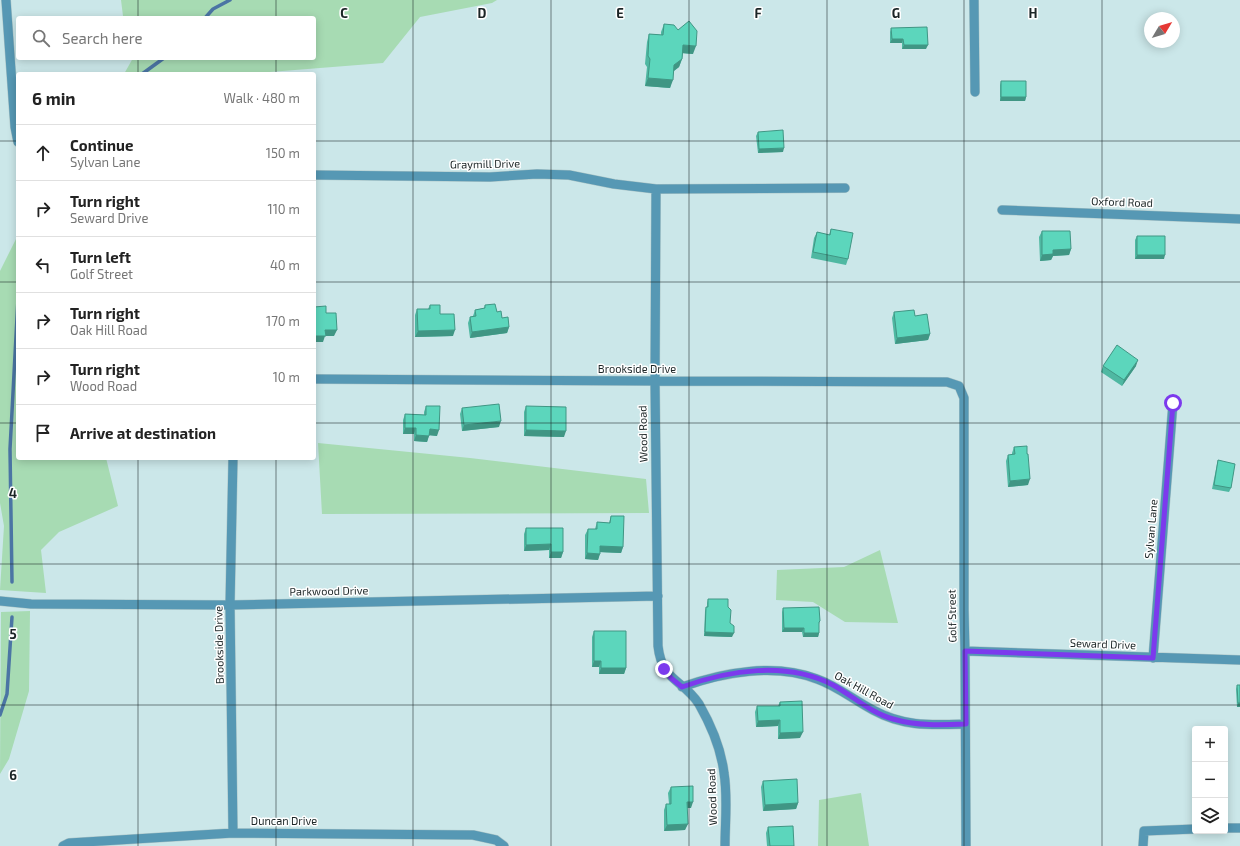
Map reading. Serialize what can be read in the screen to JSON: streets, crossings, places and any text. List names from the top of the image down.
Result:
{
  "streets": {
    "street": [
      "Graymill Drive",
      "Oxford Road",
      "Brookside Drive",
      "Wood Road",
      "Sylvan Lane",
      "Parkwood Drive",
      "Golf Street",
      "Seward Drive",
      "Oak Hill Road",
      "Duncan Drive"
    ]
  },
  "crossings": [
    ["Graymill Drive", "Wood Road"],
    ["Brookside Drive", "Wood Road"],
    ["Brookside Drive", "Parkwood Drive"],
    ["Brookside Drive", "Golf Street"],
    ["Brookside Drive", "Duncan Drive"],
    ["Wood Road", "Parkwood Drive"],
    ["Wood Road", "Oak Hill Road"],
    ["Sylvan Lane", "Seward Drive"],
    ["Golf Street", "Seward Drive"],
    ["Golf Street", "Oak Hill Road"]
  ],
  "north": "top right",
  "page": {
    "search": "Search here",
    "heading": ["6 min", "Walk · 480 m"],
    "list": [
      ["Continue", "Sylvan Lane", "150 m"],
      ["Turn right", "Seward Drive", "110 m"],
      ["Turn left", "Golf Street", "40 m"],
      ["Turn right", "Oak Hill Road", "170 m"],
      ["Turn right", "Wood Road", "10 m"],
      "Arrive at destination"
    ],
    "map_buttons": ["+", "−"]
  },
  "grid": {
    "columns": [
      "C",
      "D",
      "E",
      "F",
      "G",
      "H"
    ],
    "rows": ["4", "5", "6"]
  }
}
